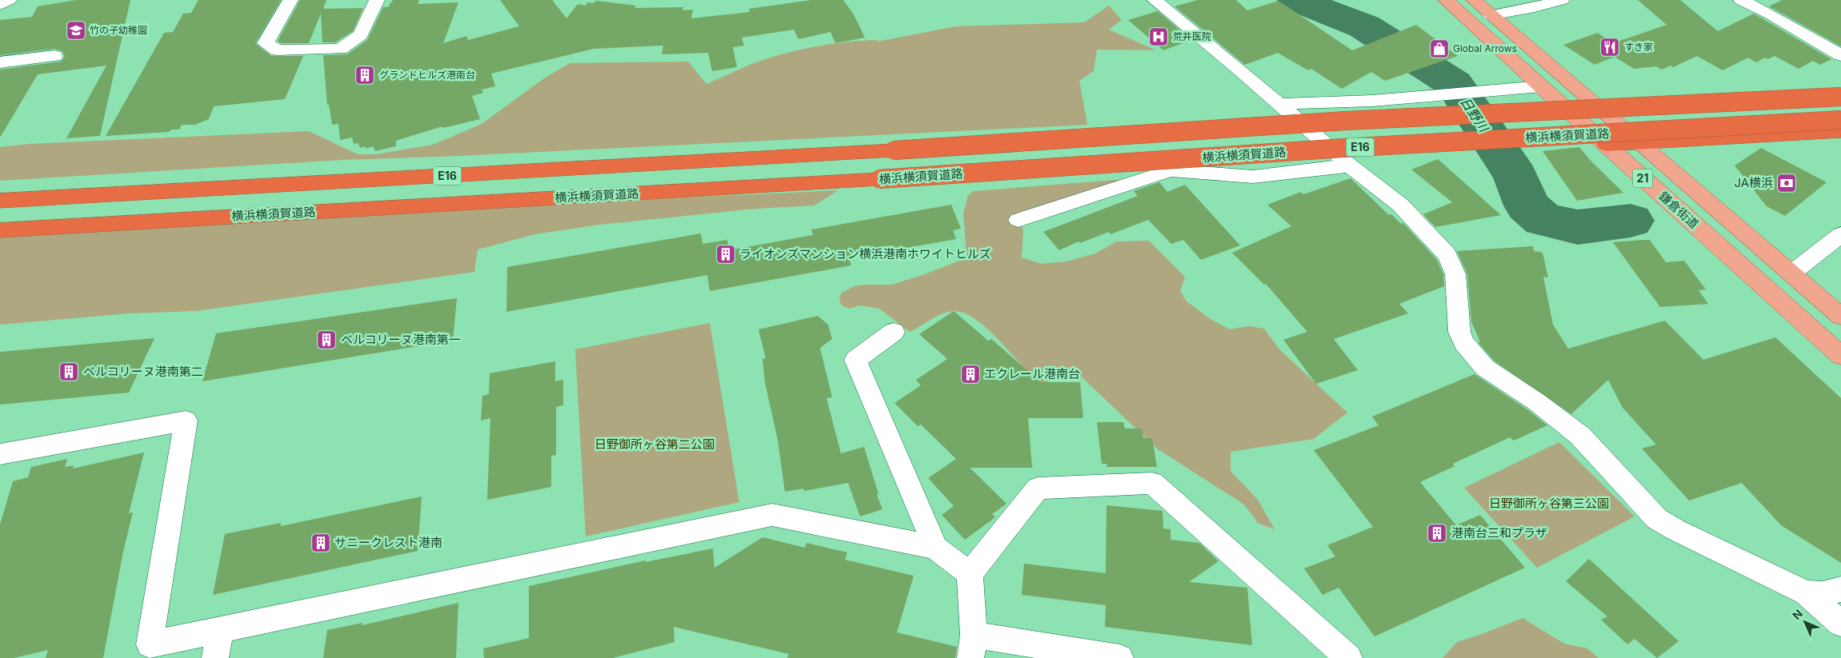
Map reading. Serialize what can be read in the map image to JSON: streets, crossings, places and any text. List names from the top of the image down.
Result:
{
  "streets": {
    "highway": ["横浜横須賀道路", "E16"],
    "main road": ["21", "鎌倉街道"]
  },
  "water": ["日野川"],
  "parks": ["日野御所ヶ谷第二公園", "日野御所ヶ谷第三公園"],
  "places": {
    "school or university": ["竹の子幼稚園"],
    "hospital": ["荒井医院"],
    "restaurant": ["すき家"],
    "shop": ["Global Arrows"],
    "building": [
      "グランドヒルズ港南台",
      "ライオンズマンション横浜港南ホワイトヒルズ",
      "ベルコリーヌ港南第一",
      "ベルコリーヌ港南第二",
      "エクレール港南台",
      "港南台三和プラザ",
      "サニークレスト港南"
    ],
    "bank": ["JA横浜"]
  },
  "north": "top left"
}
